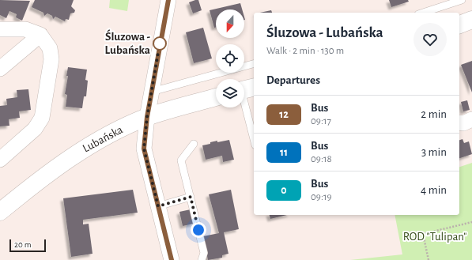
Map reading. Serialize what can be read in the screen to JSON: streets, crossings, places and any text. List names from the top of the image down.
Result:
{
  "streets": {
    "street": ["Lubańska"]
  },
  "parks": ["ROD \"Tulipan\""],
  "places": ["Śluzowa - Lubańska"],
  "lines": ["bus line 12"],
  "scale_bar": "20 m",
  "north": "bottom",
  "page": {
    "heading": [
      ["Śluzowa - Lubańska", "Walk · 2 min · 130 m"],
      "Departures"
    ],
    "list": [
      {
        "mark": "12",
        "name": "Bus",
        "note": "09:17",
        "value": "2 min"
      },
      {
        "mark": "11",
        "name": "Bus",
        "note": "09:18",
        "value": "3 min"
      },
      {
        "mark": "0",
        "name": "Bus",
        "note": "09:19",
        "value": "4 min"
      }
    ],
    "scale": "20 m"
  }
}
